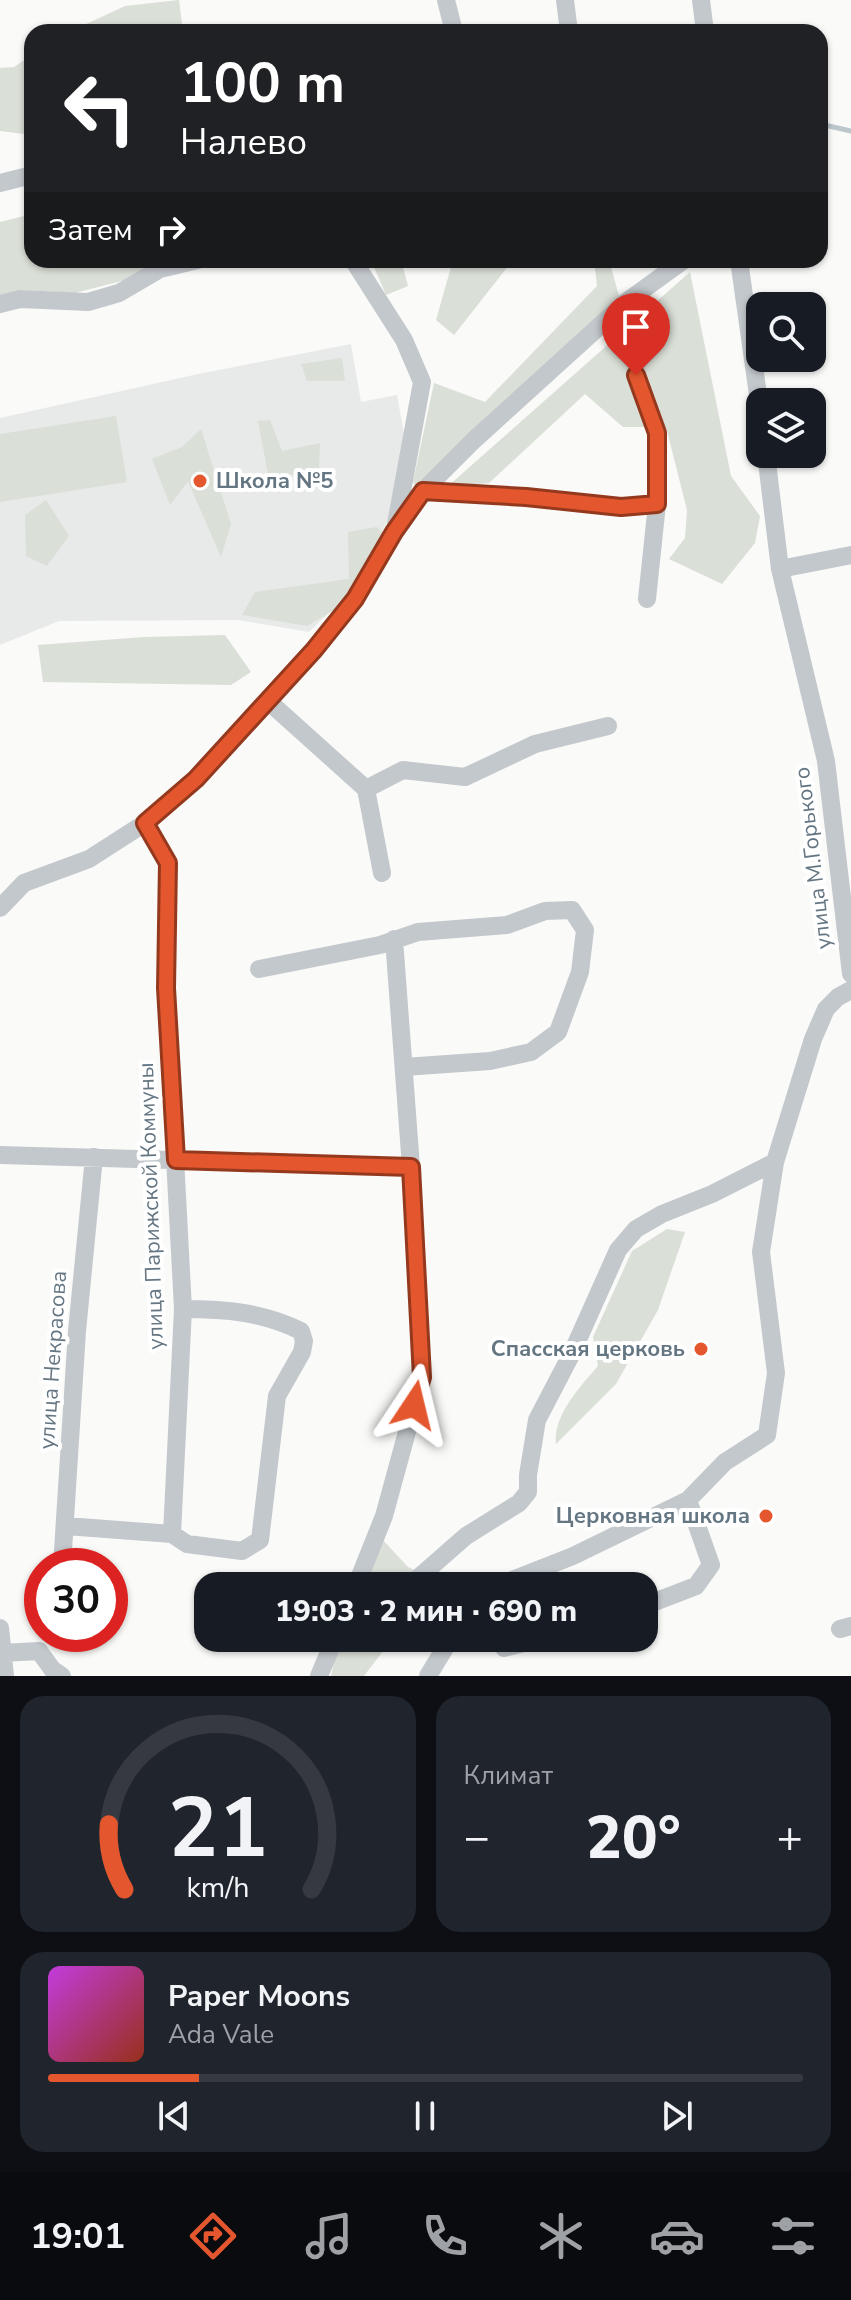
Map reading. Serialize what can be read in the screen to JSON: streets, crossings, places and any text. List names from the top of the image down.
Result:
{
  "streets": {
    "street": ["улица М.Горького", "улица Парижской Коммуны", "улица Некрасова"]
  },
  "places": ["Школа №5", "Спасская церковь", "Церковная школа"],
  "page": {
    "turn": ["100 m", "Налево"],
    "then": "Затем",
    "limit": "30",
    "trip": "19:03 · 2 мин · 690 m",
    "tile": "Климат",
    "heat": ["−", "20°", "+"],
    "song": ["Paper Moons", "Ada Vale"],
    "tabs": "19:01",
    "gauge": ["21", "km/h"]
  }
}
